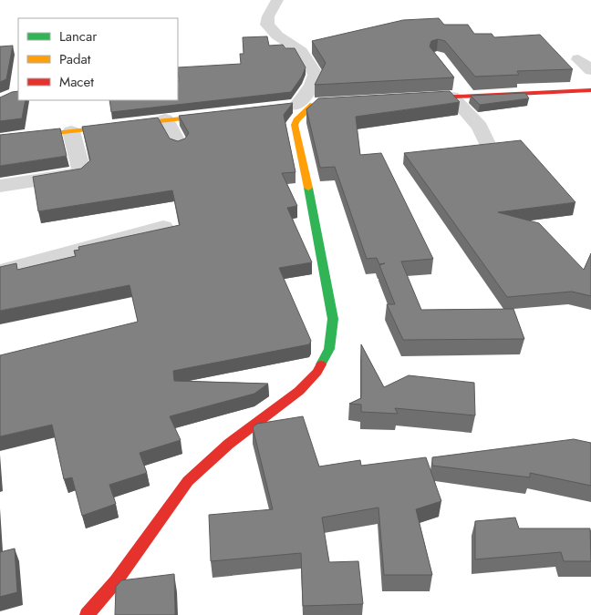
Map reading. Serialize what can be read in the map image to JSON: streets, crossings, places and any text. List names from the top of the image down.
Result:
{
  "legend": ["Lancar", "Padat", "Macet"]
}
